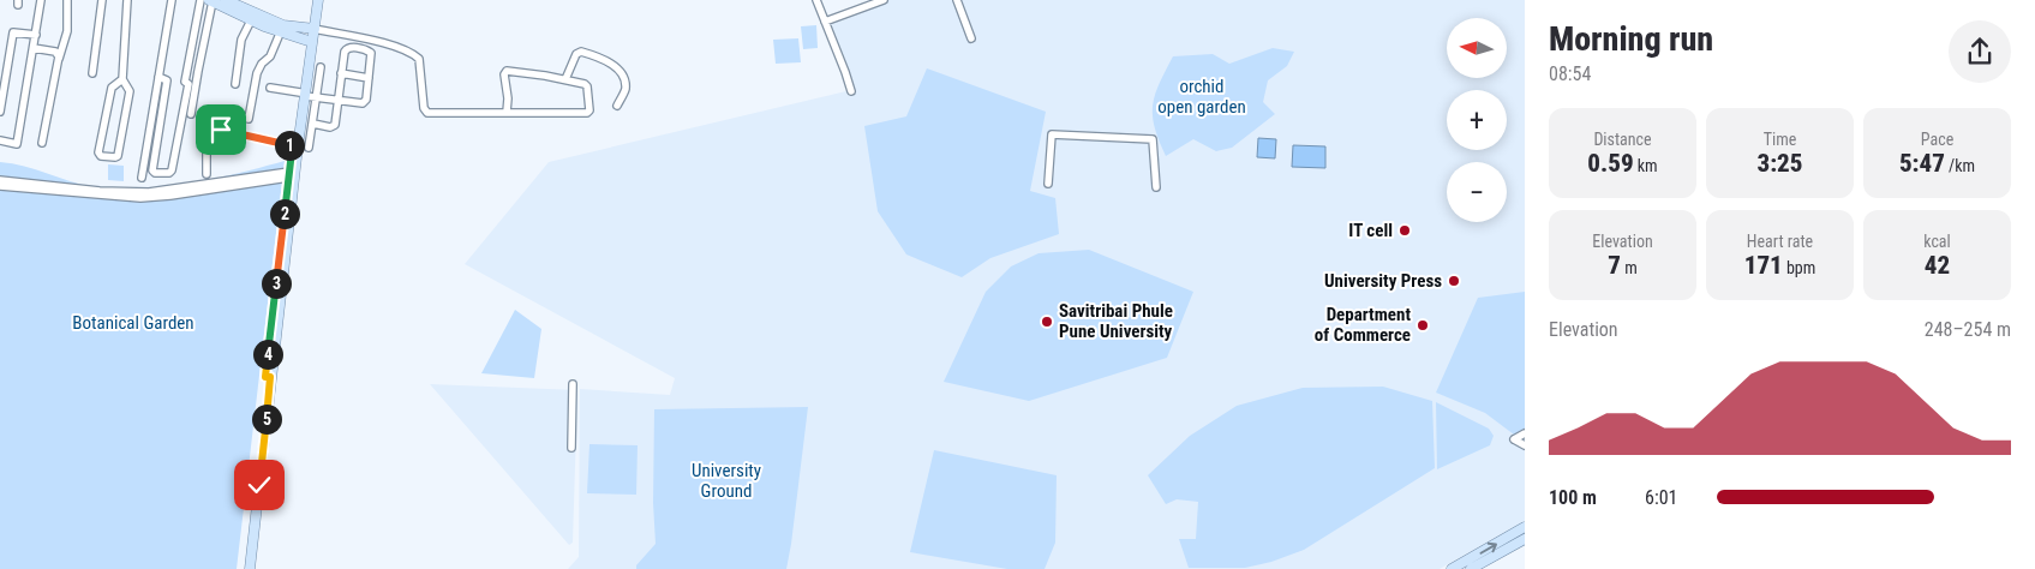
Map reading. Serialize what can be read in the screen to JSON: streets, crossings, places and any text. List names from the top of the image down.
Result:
{
  "parks": ["orchid open garden", "Botanical Garden", "University Ground"],
  "places": [
    "IT cell",
    "University Press",
    "Savitribai Phule Pune University",
    "Department of Commerce"
  ],
  "north": "left",
  "page": {
    "heading": ["Morning run", "08:54"],
    "map_buttons": ["+", "−"],
    "stats": [
      ["Distance", "0.59 km"],
      ["Time", "3:25"],
      ["Pace", "5:47 /km"],
      ["Elevation", "7 m"],
      ["Heart rate", "171 bpm"],
      ["kcal", "42"]
    ],
    "pins": [
      "1",
      "2",
      "3",
      "4",
      "5"
    ],
    "chart": ["Elevation", "248–254 m"],
    "list": [
      {
        "name": "100 m",
        "note": "6:01"
      }
    ]
  }
}
